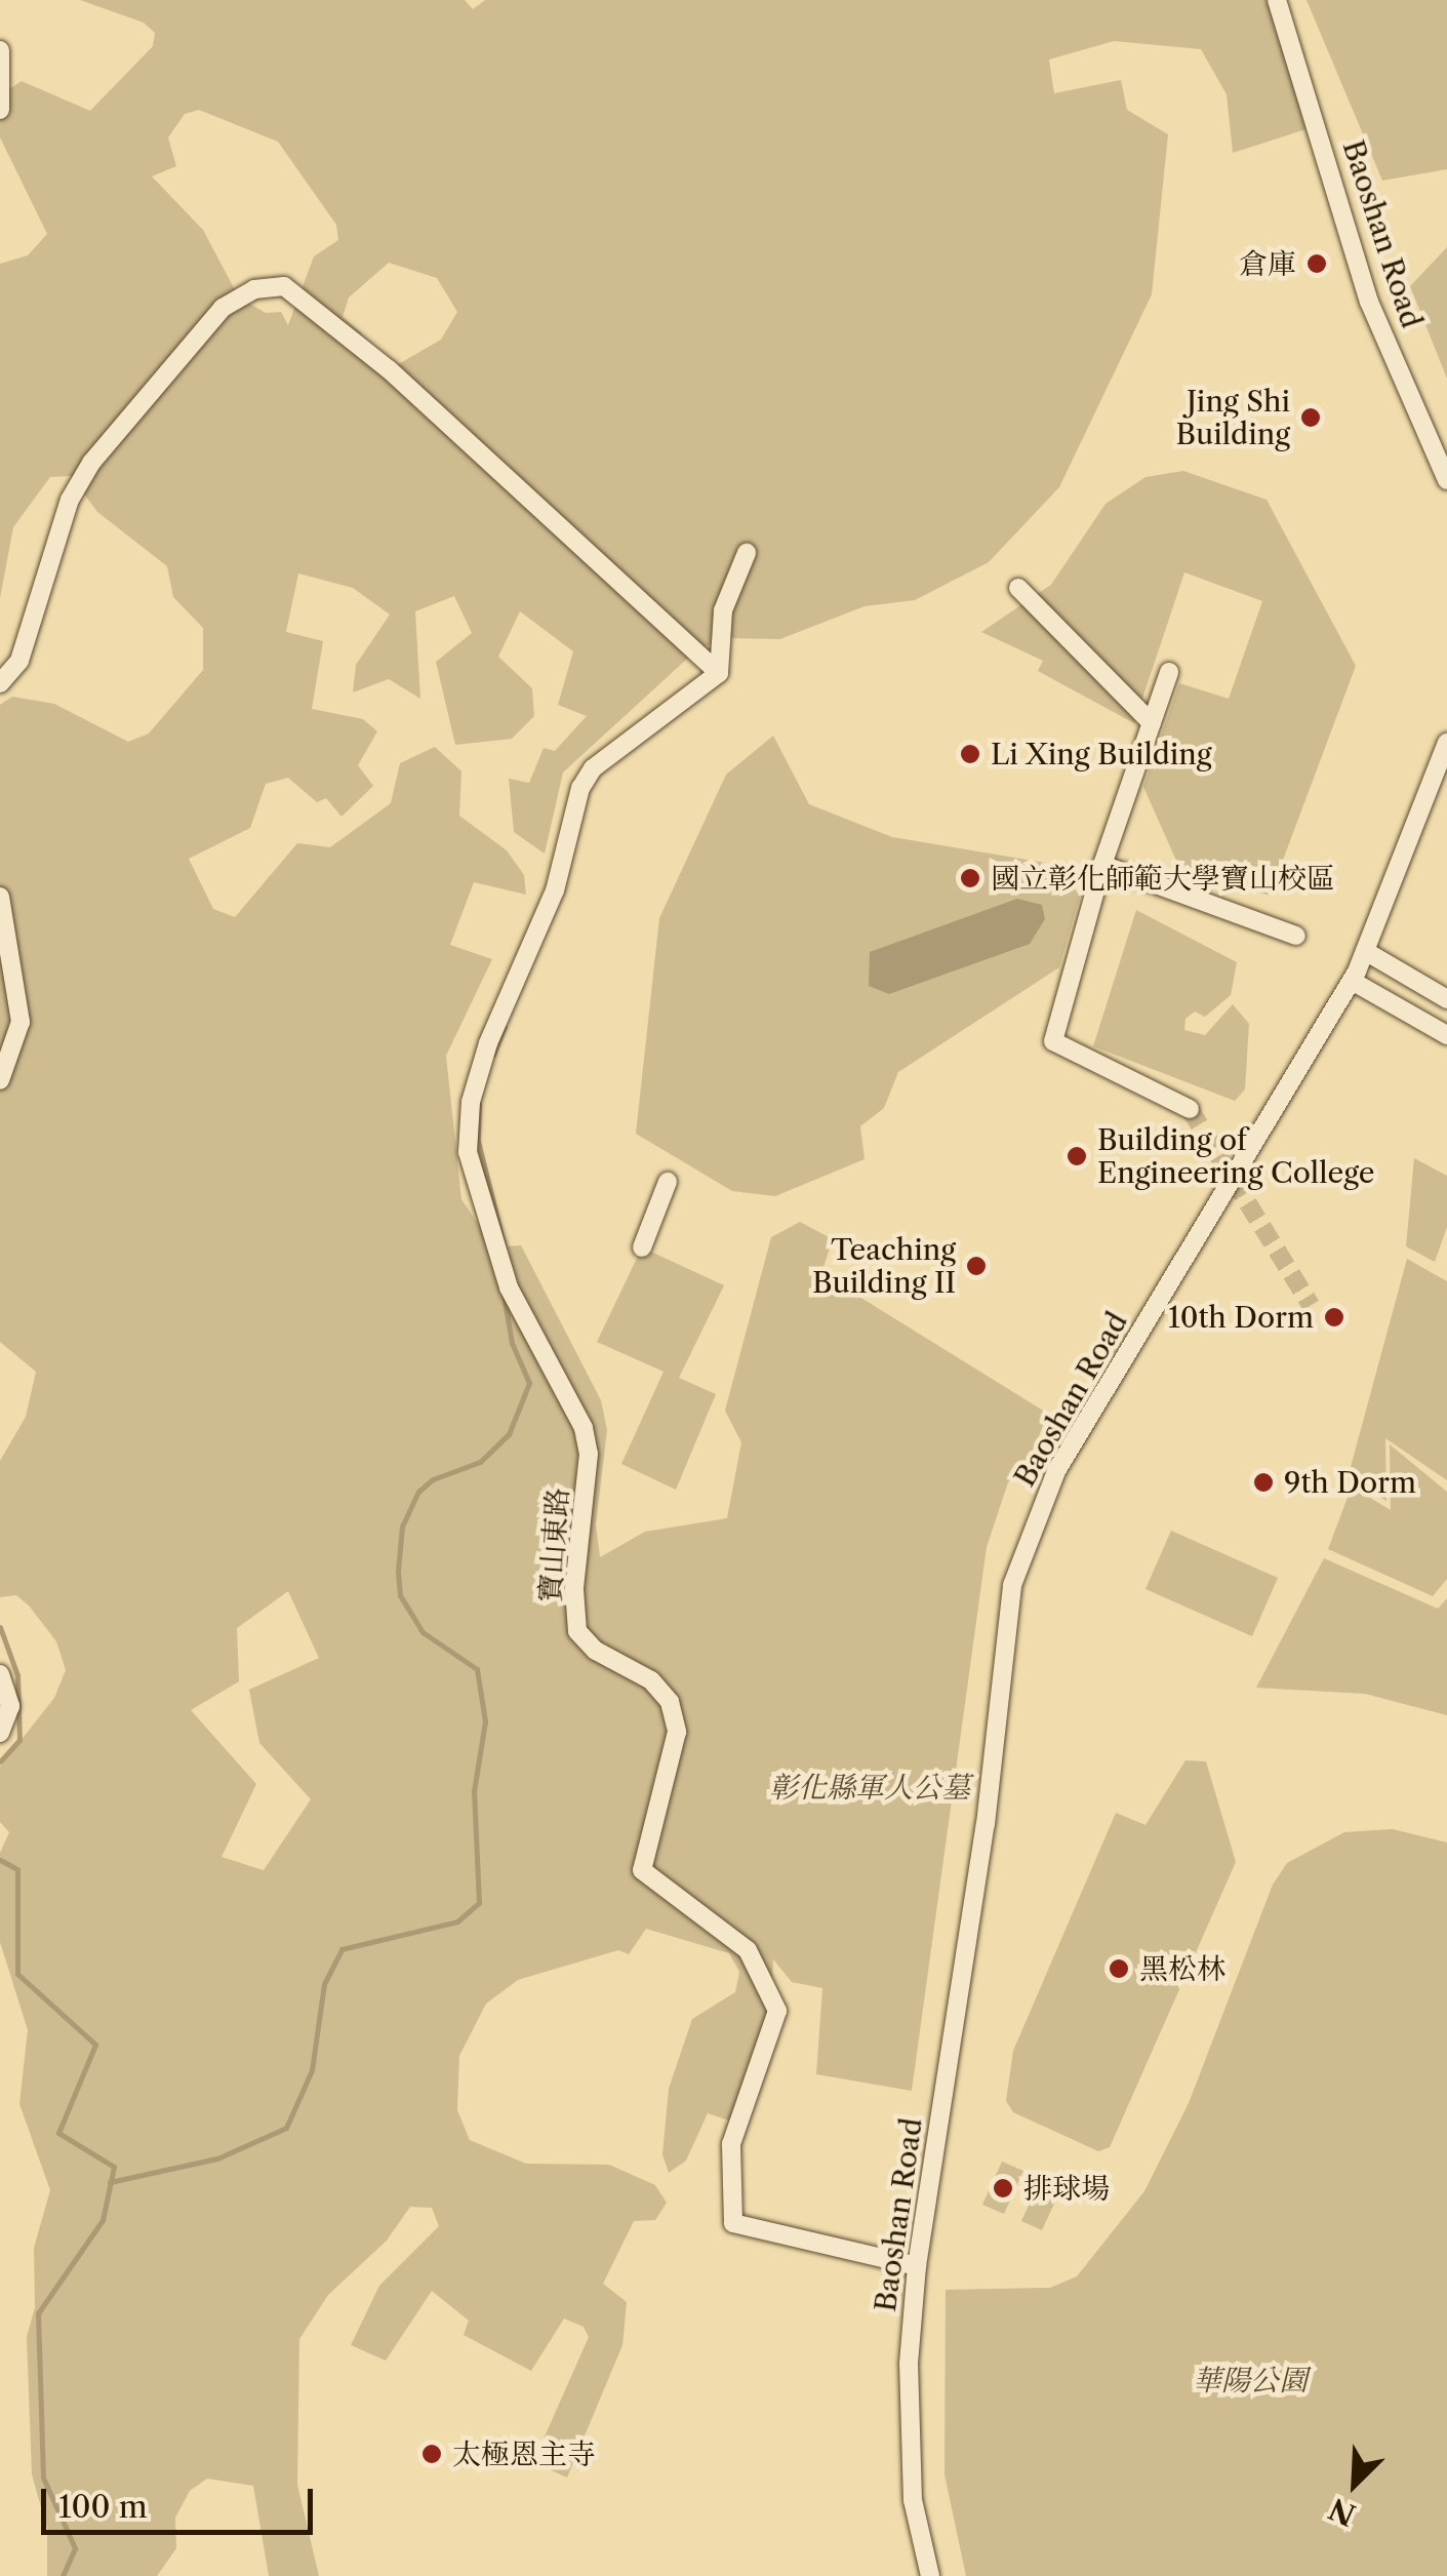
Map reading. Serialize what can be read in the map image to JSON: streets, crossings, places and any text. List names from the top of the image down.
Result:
{
  "streets": {
    "street": ["Baoshan Road", "寶山東路"]
  },
  "crossings": [
    ["Baoshan Road", "寶山東路"]
  ],
  "parks": ["彰化縣軍人公墓", "華陽公園"],
  "places": [
    "倉庫",
    "Jing Shi Building",
    "Li Xing Building",
    "國立彰化師範大學寶山校區",
    "Building of Engineering College",
    "Teaching Building II",
    "10th Dorm",
    "9th Dorm",
    "黑松林",
    "排球場",
    "太極恩主寺"
  ],
  "scale_bar": "100 m",
  "north": "bottom left"
}
